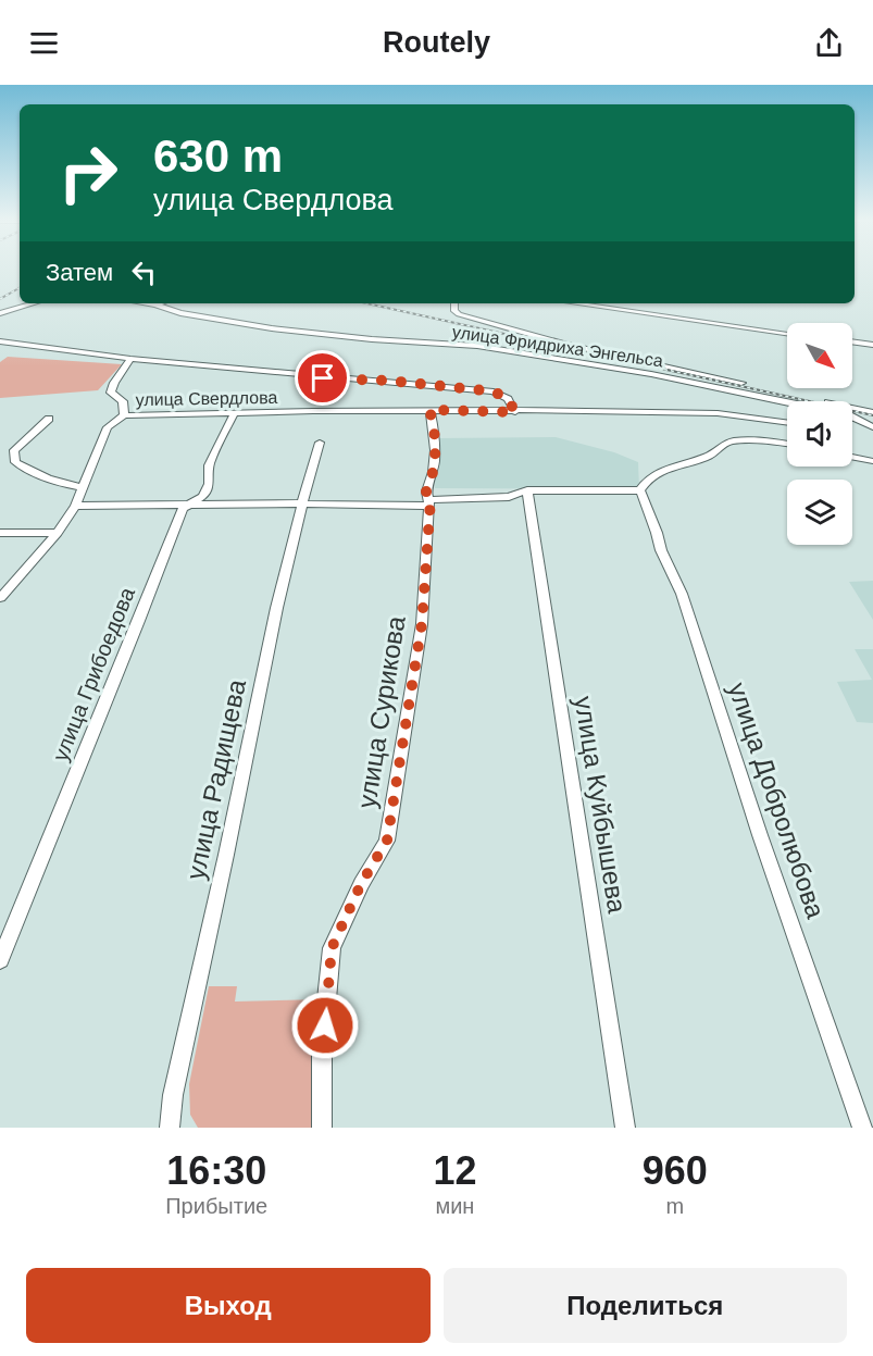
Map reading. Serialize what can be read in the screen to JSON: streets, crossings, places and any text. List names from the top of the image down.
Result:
{
  "streets": {
    "street": [
      "улица Фридриха Энгельса",
      "улица Свердлова",
      "улица Грибоедова",
      "улица Сурикова",
      "улица Радищева",
      "улица Добролюбова",
      "улица Куйбышева"
    ]
  },
  "crossings": [
    ["улица Свердлова", "улица Грибоедова"],
    ["улица Свердлова", "улица Сурикова"]
  ],
  "north": "bottom right",
  "page": {
    "header": "Routely",
    "turn": ["630 m", "улица Свердлова"],
    "then": "Затем",
    "eta": [
      "16:30",
      "Прибытие",
      "12",
      "мин",
      "960",
      "m"
    ],
    "buttons": ["Выход", "Поделиться"]
  }
}
